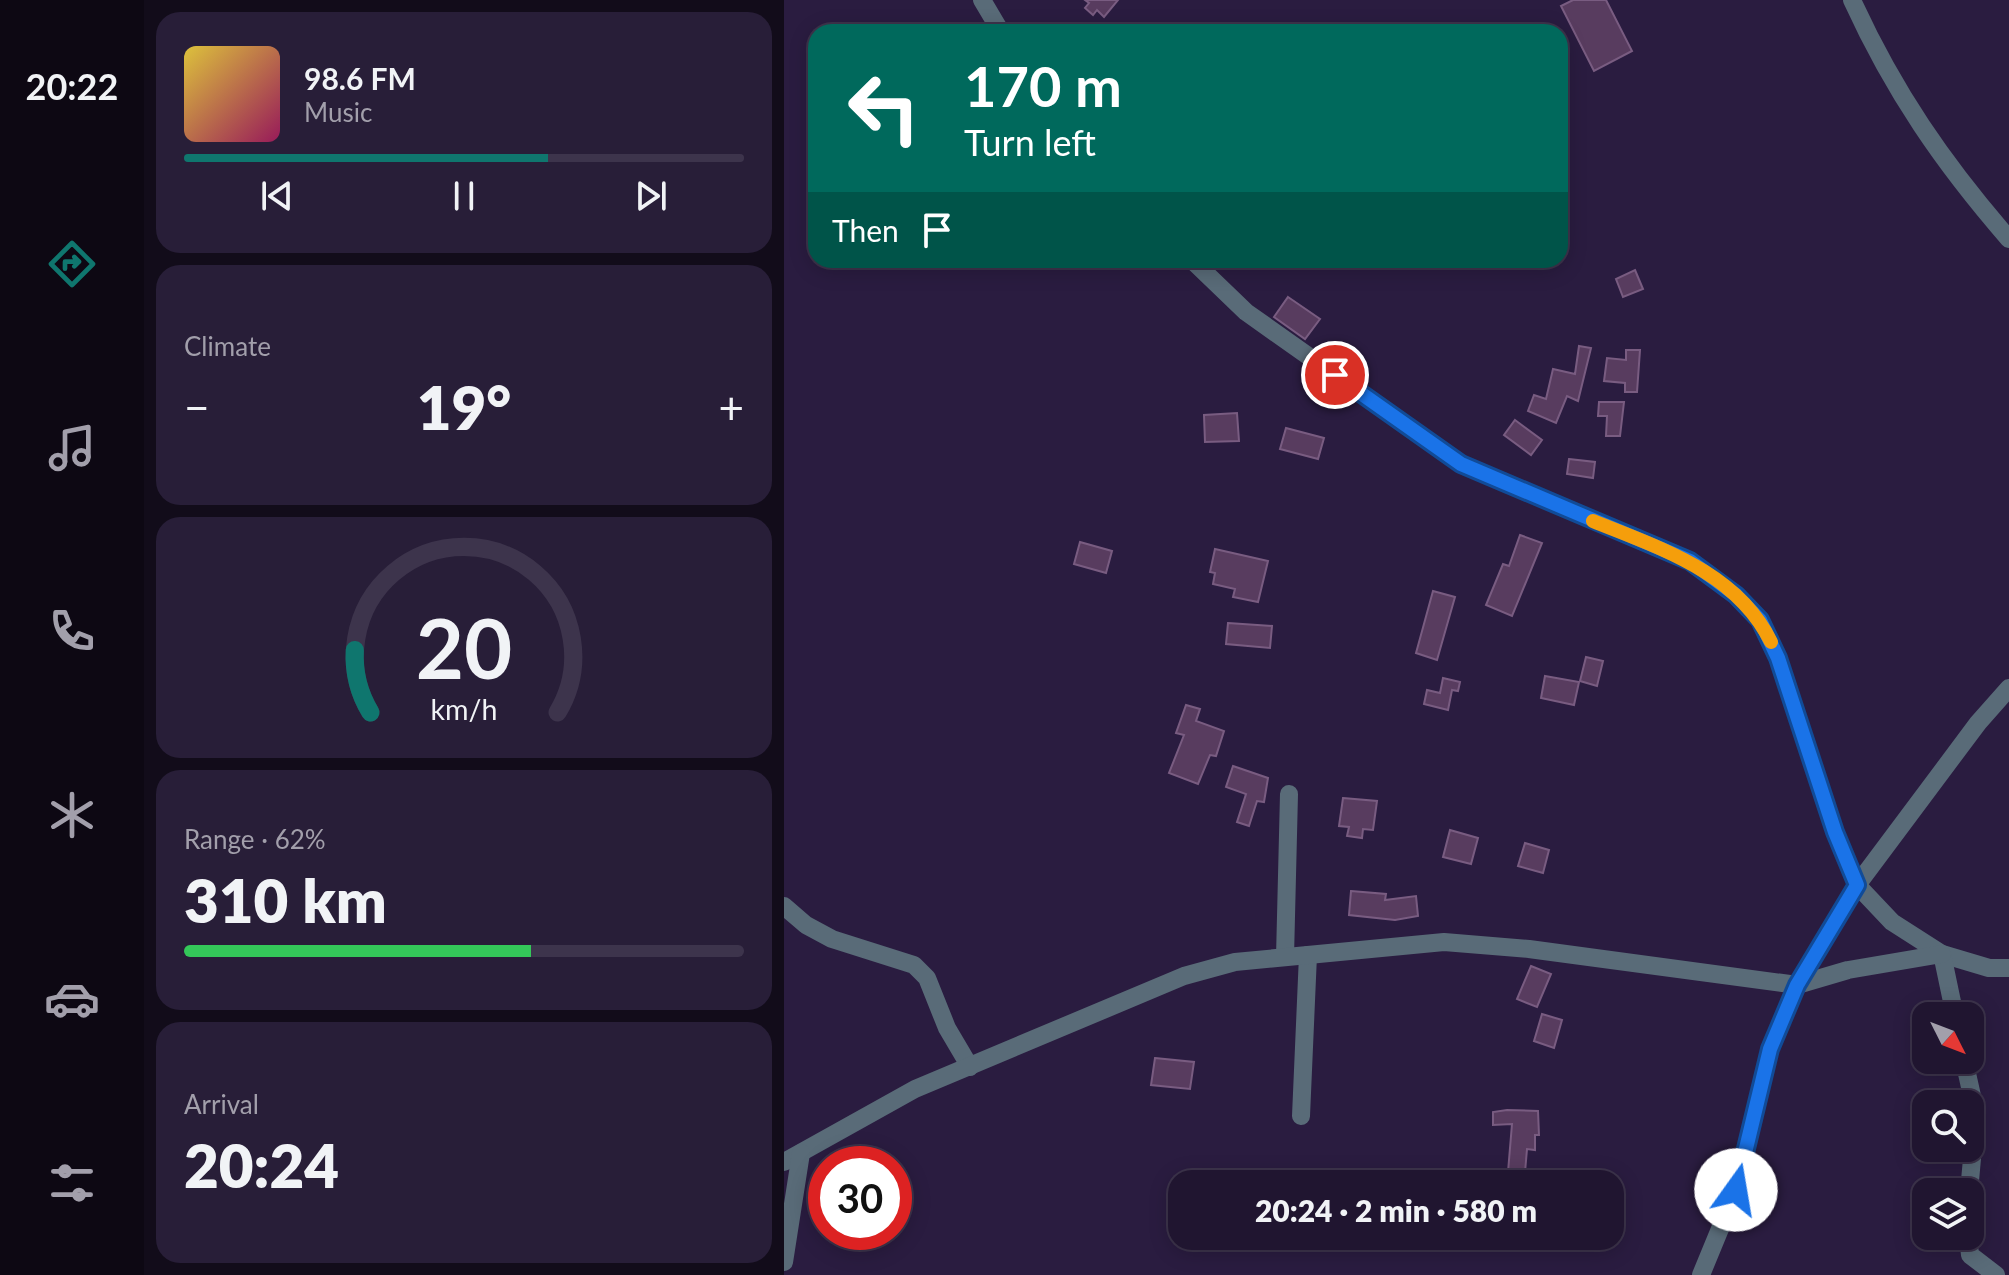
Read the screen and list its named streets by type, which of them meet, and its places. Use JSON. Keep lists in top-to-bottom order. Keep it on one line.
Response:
{"north":"bottom right","page":{"tabs":"20:22","turn":["170 m","Turn left"],"song":["98.6 FM","Music"],"then":"Then","tile":["Climate",["Range · 62%","310 km"],["Arrival","20:24"]],"heat":["−","19°","+"],"limit":"30","trip":"20:24 · 2 min · 580 m","gauge":["20","km/h"]}}
